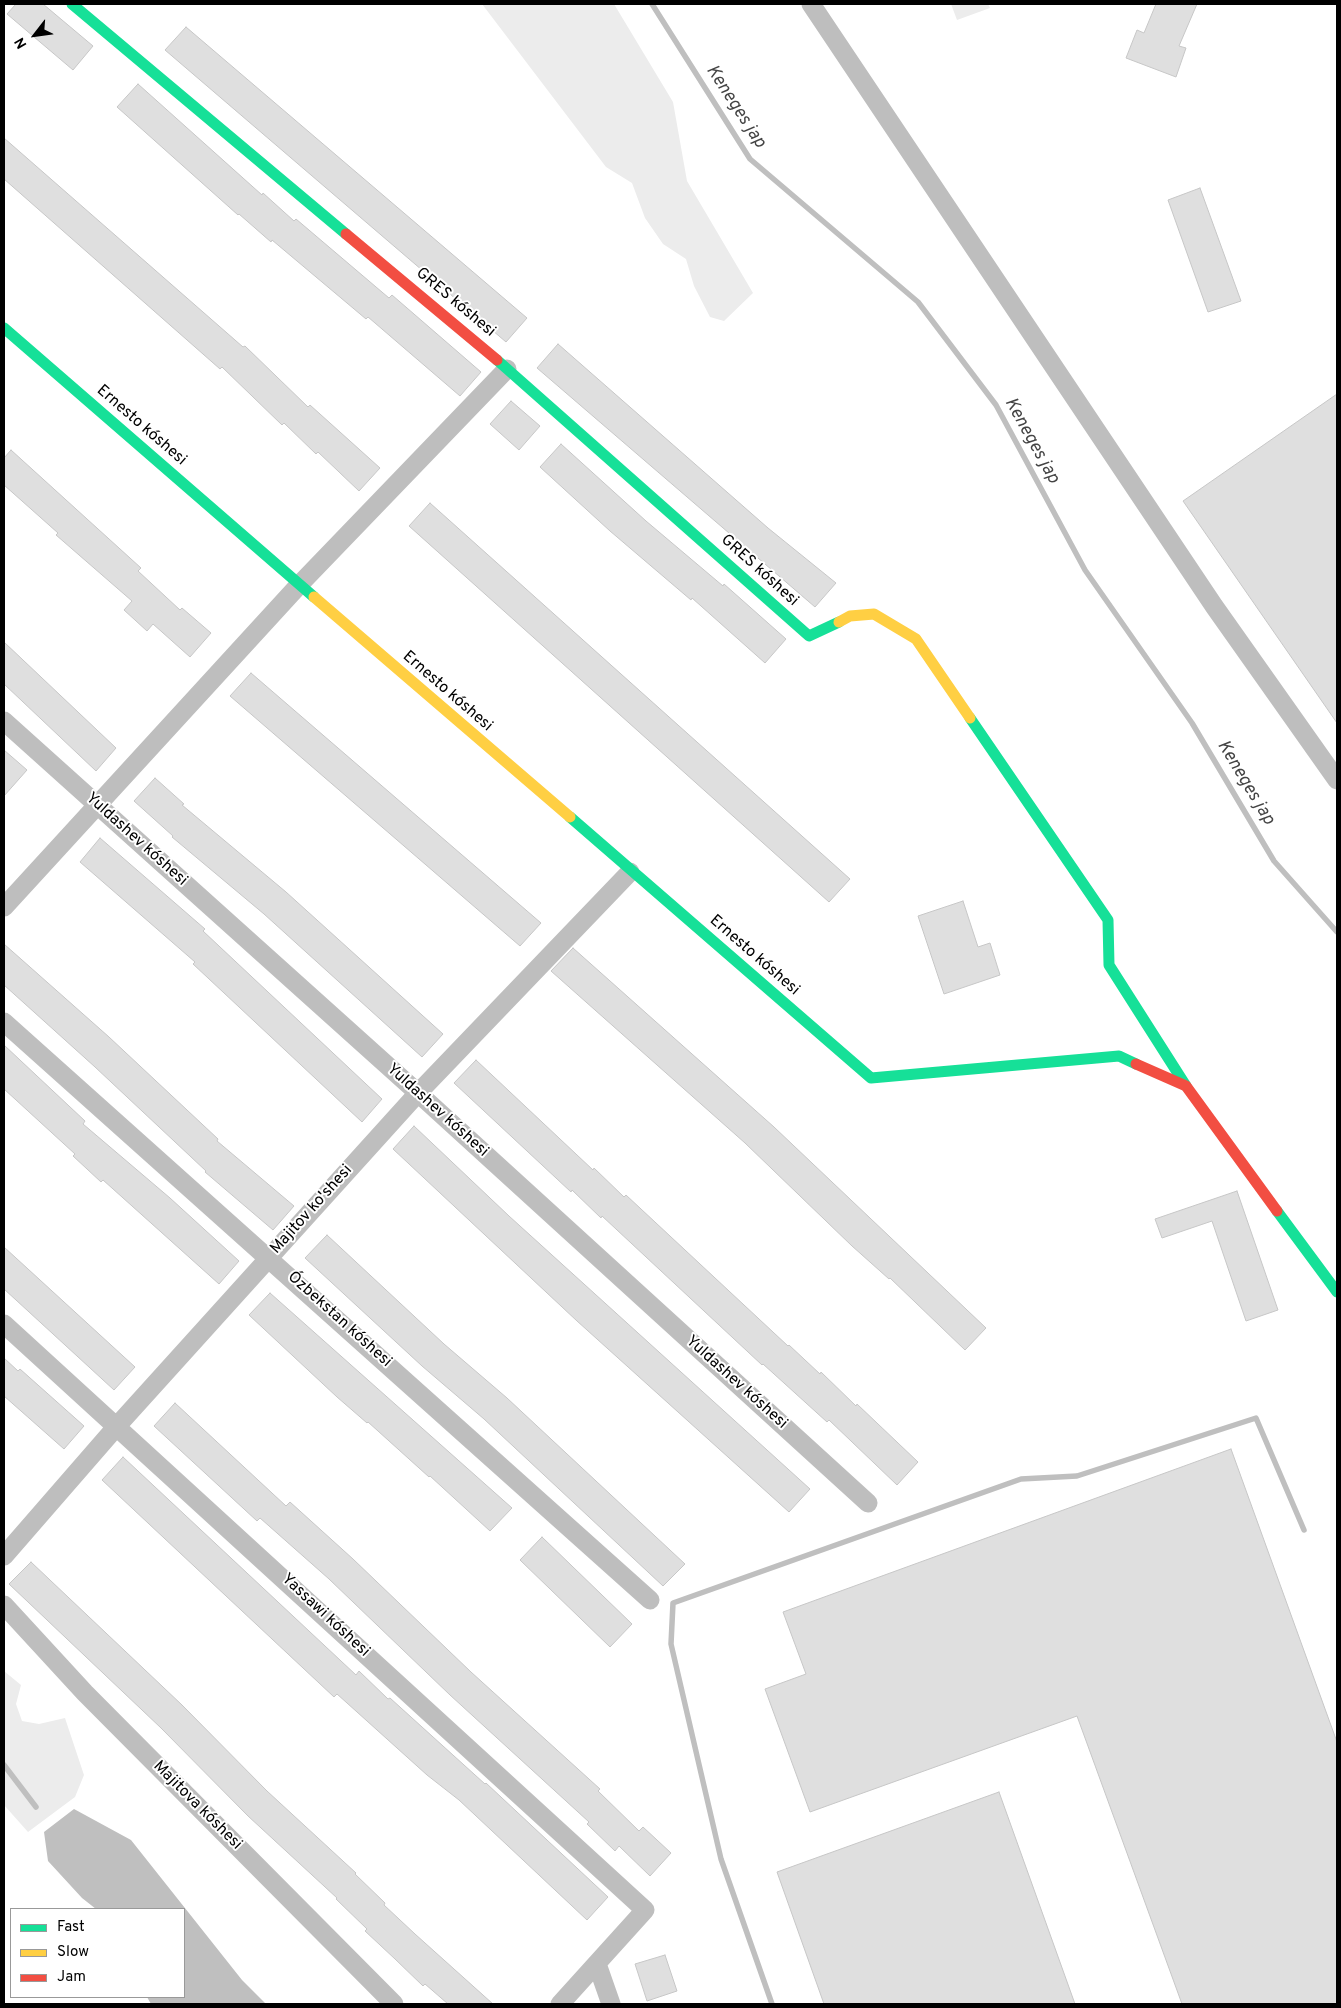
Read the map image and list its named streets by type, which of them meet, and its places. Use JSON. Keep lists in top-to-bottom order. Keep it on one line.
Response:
{"streets":{"street":["GRES kóshesi","Ernesto kóshesi","Yuldashev kóshesi","Majitov ko'shesi","Ózbekstan kóshesi","Yassawi kóshesi","Majitova kóshesi"]},"crossings":[["GRES kóshesi","Ernesto kóshesi"],["Ernesto kóshesi","Majitov ko'shesi"],["Yuldashev kóshesi","Majitov ko'shesi"],["Majitov ko'shesi","Ózbekstan kóshesi"],["Majitov ko'shesi","Yassawi kóshesi"]],"water":["Keneges jap"],"legend":["Fast","Slow","Jam"],"north":"bottom left"}
